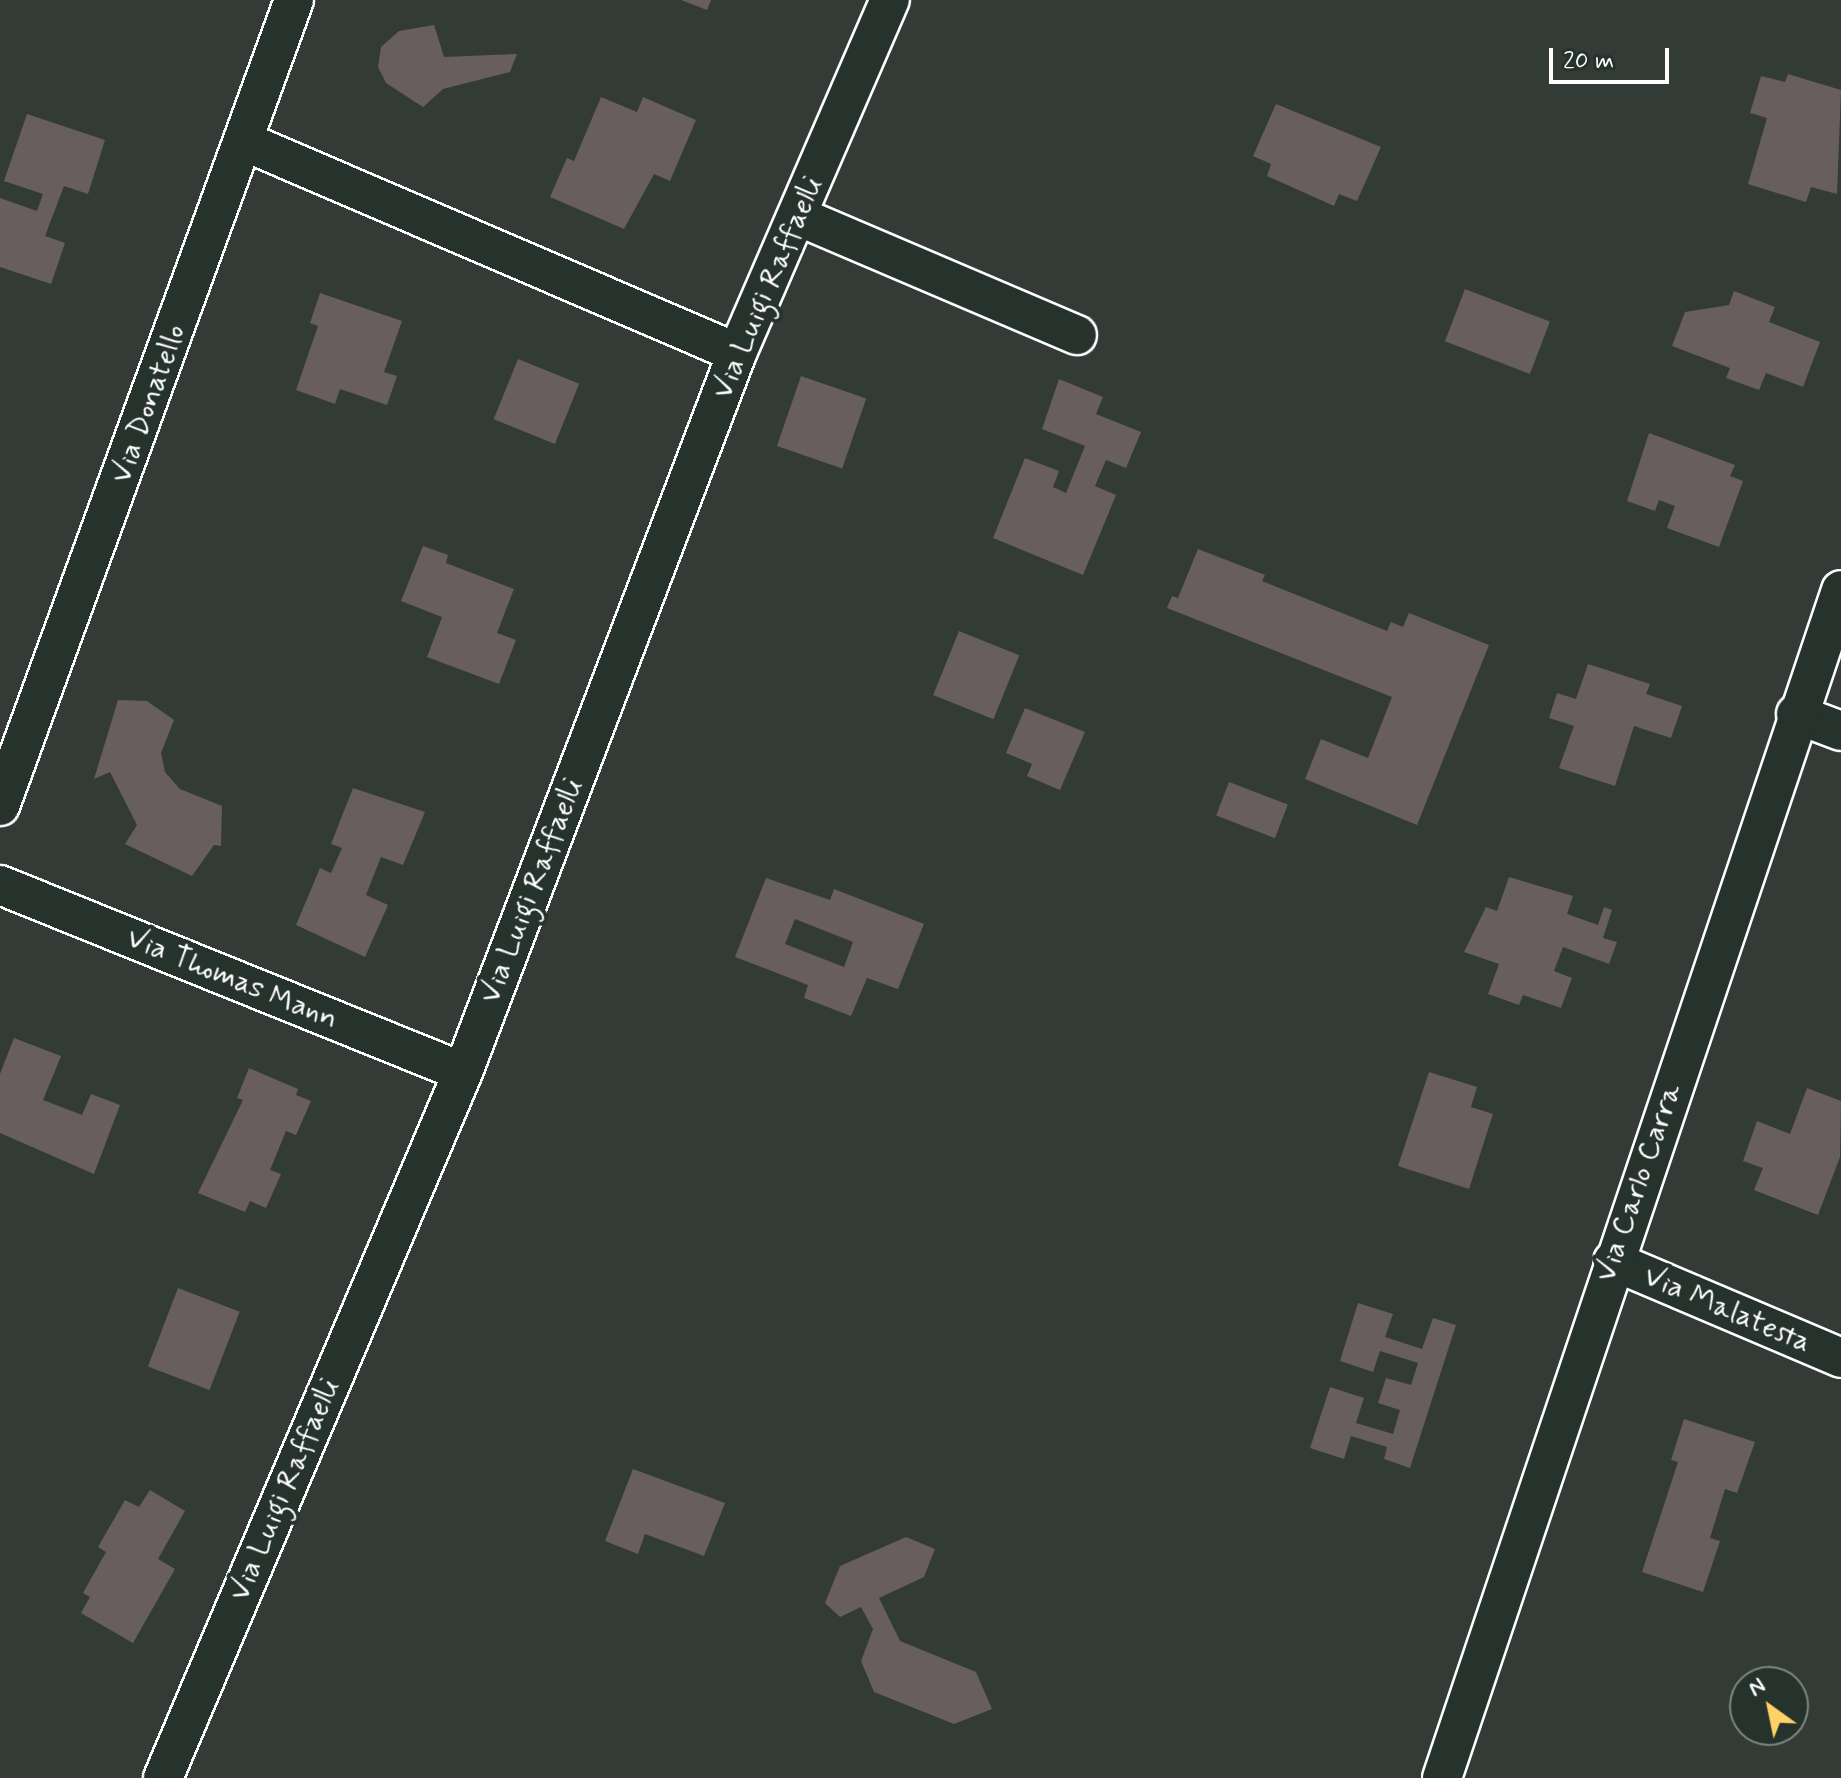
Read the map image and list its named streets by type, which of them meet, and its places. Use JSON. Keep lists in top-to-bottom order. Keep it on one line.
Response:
{"streets":{"street":["Via Luigi Raffaelli","Via Donatello","Via Thomas Mann","Via Carlo Carra","Via Malatesta"]},"crossings":[["Via Luigi Raffaelli","Via Thomas Mann"],["Via Carlo Carra","Via Malatesta"]],"scale_bar":"20 m","north":"top left"}
